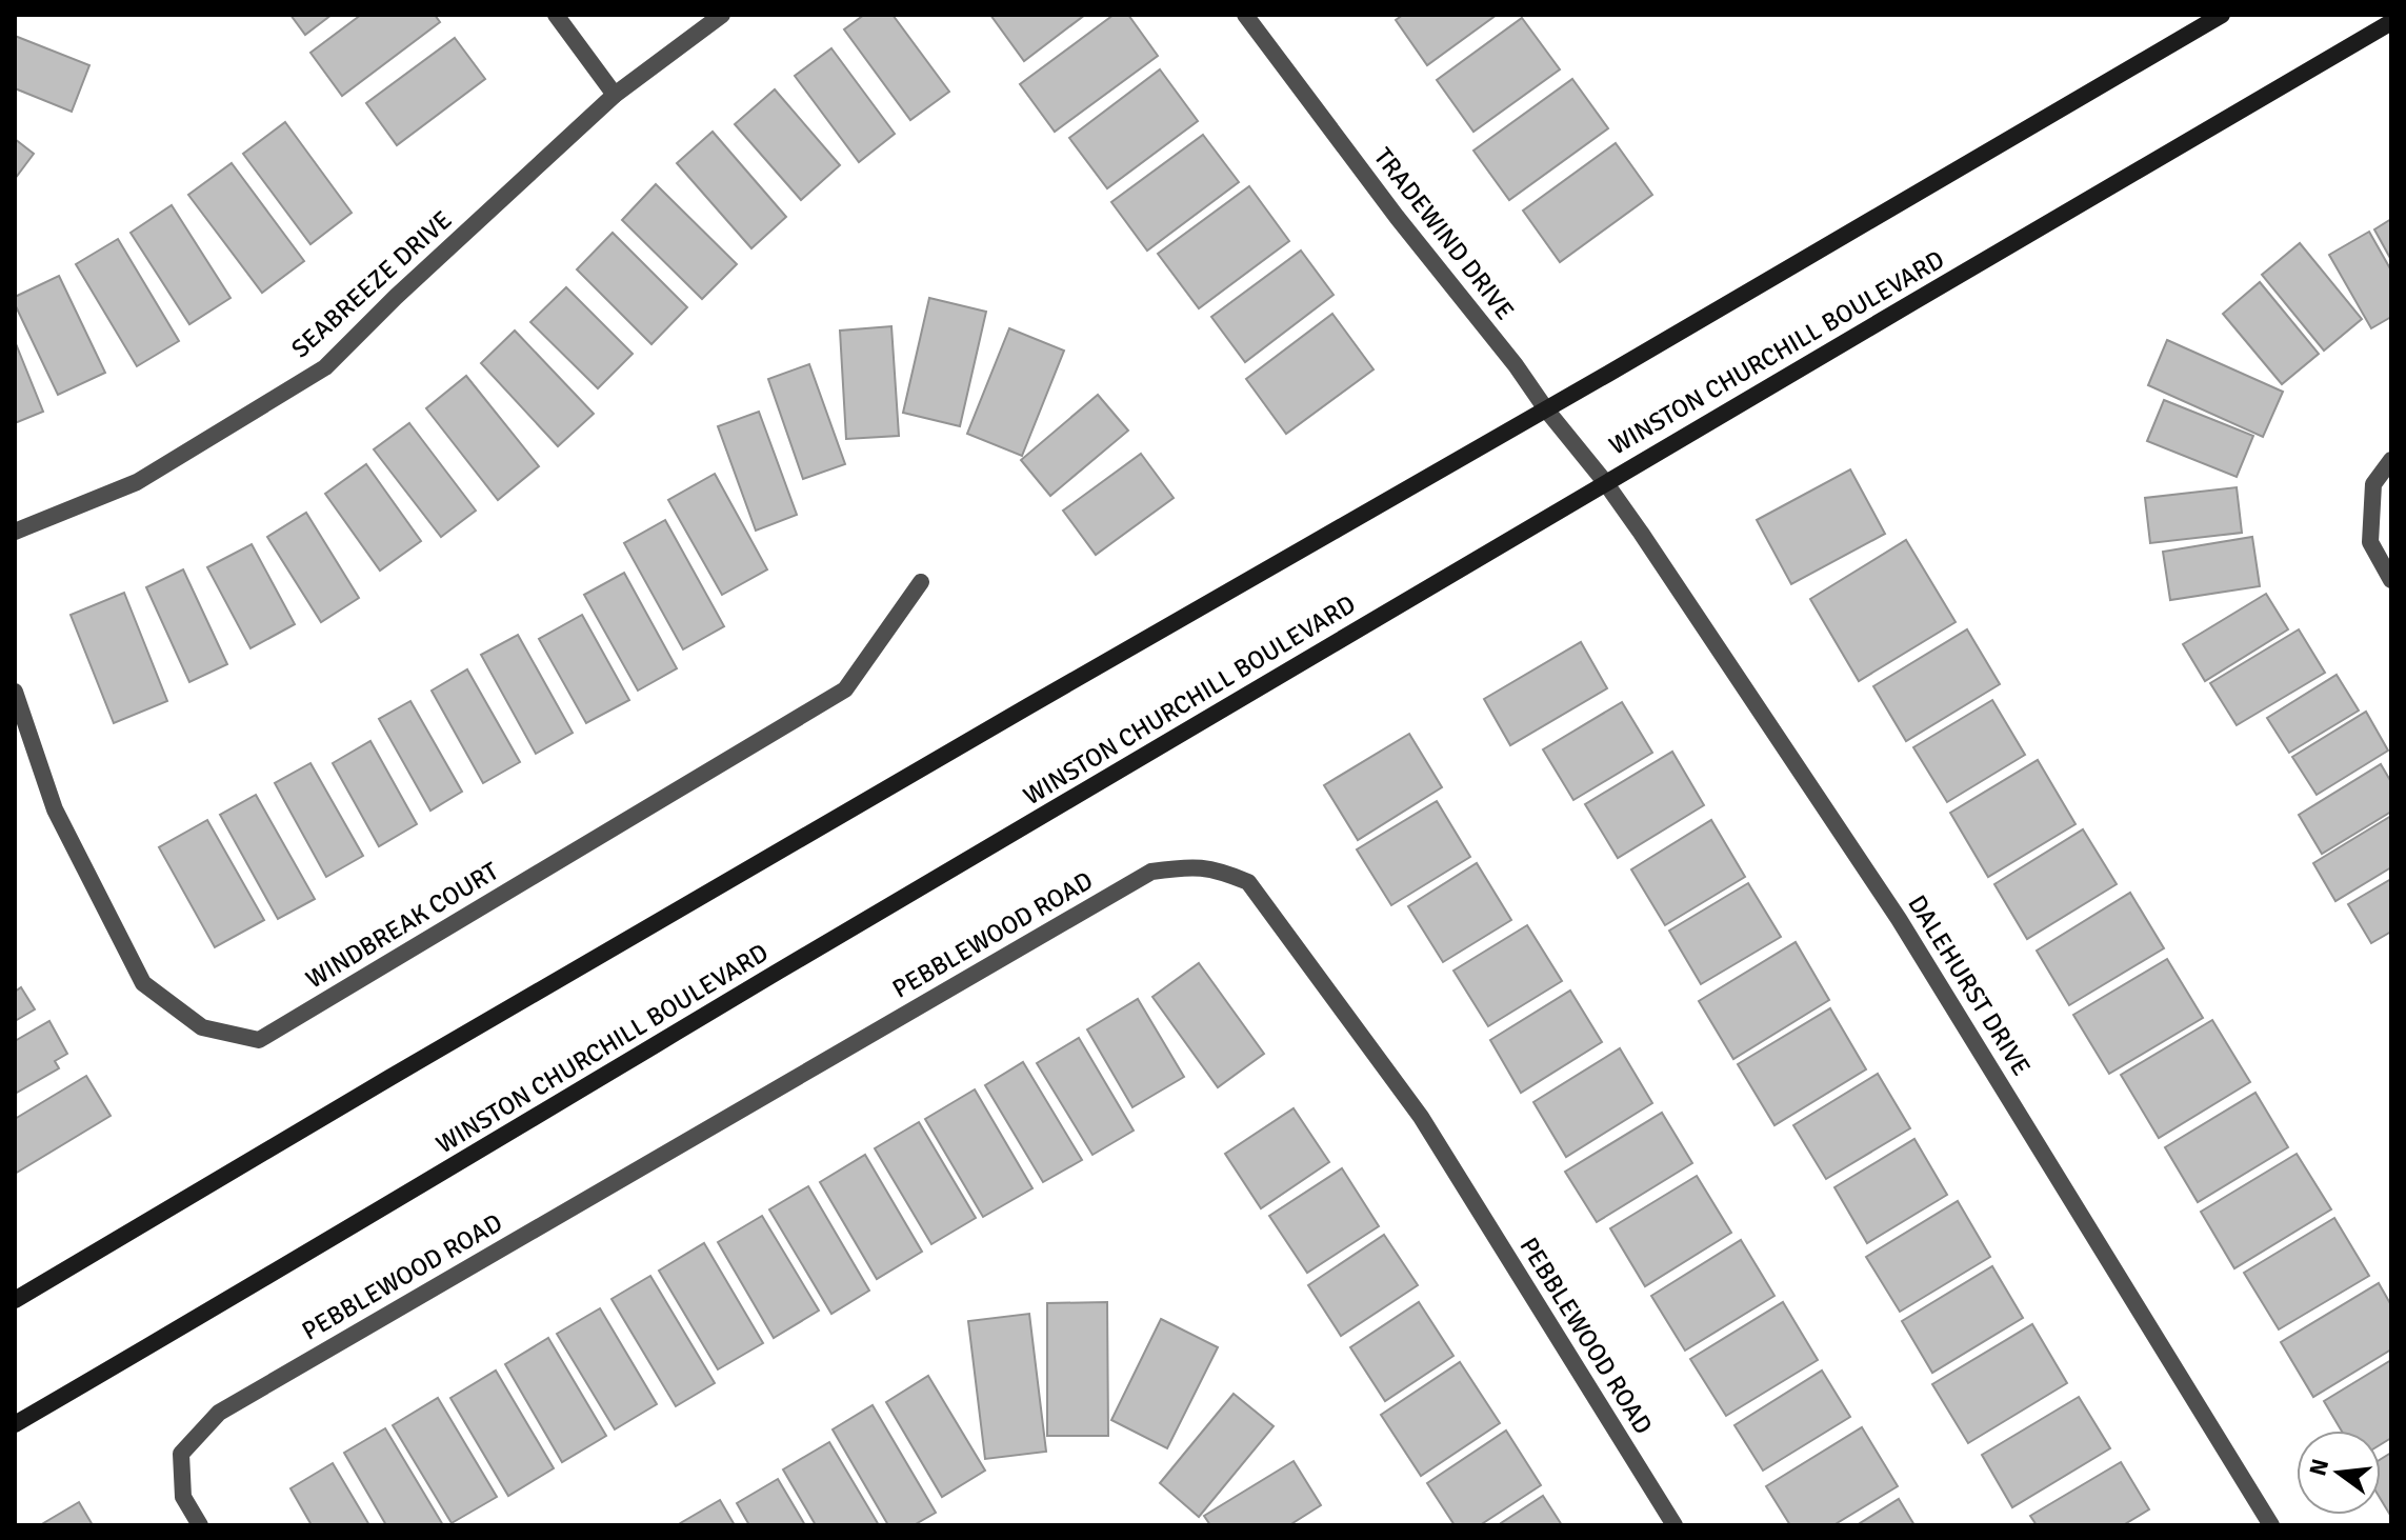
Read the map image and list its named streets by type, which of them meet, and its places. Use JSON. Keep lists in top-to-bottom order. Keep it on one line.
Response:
{"streets":{"main road":["WINSTON CHURCHILL BOULEVARD"],"street":["TRADEWIND DRIVE","SEABREEZE DRIVE","WINDBREAK COURT","PEBBLEWOOD ROAD","DALEHURST DRIVE"]},"crossings":[["TRADEWIND DRIVE","WINSTON CHURCHILL BOULEVARD"],["TRADEWIND DRIVE","DALEHURST DRIVE"],["WINSTON CHURCHILL BOULEVARD","DALEHURST DRIVE"]],"north":"left"}
